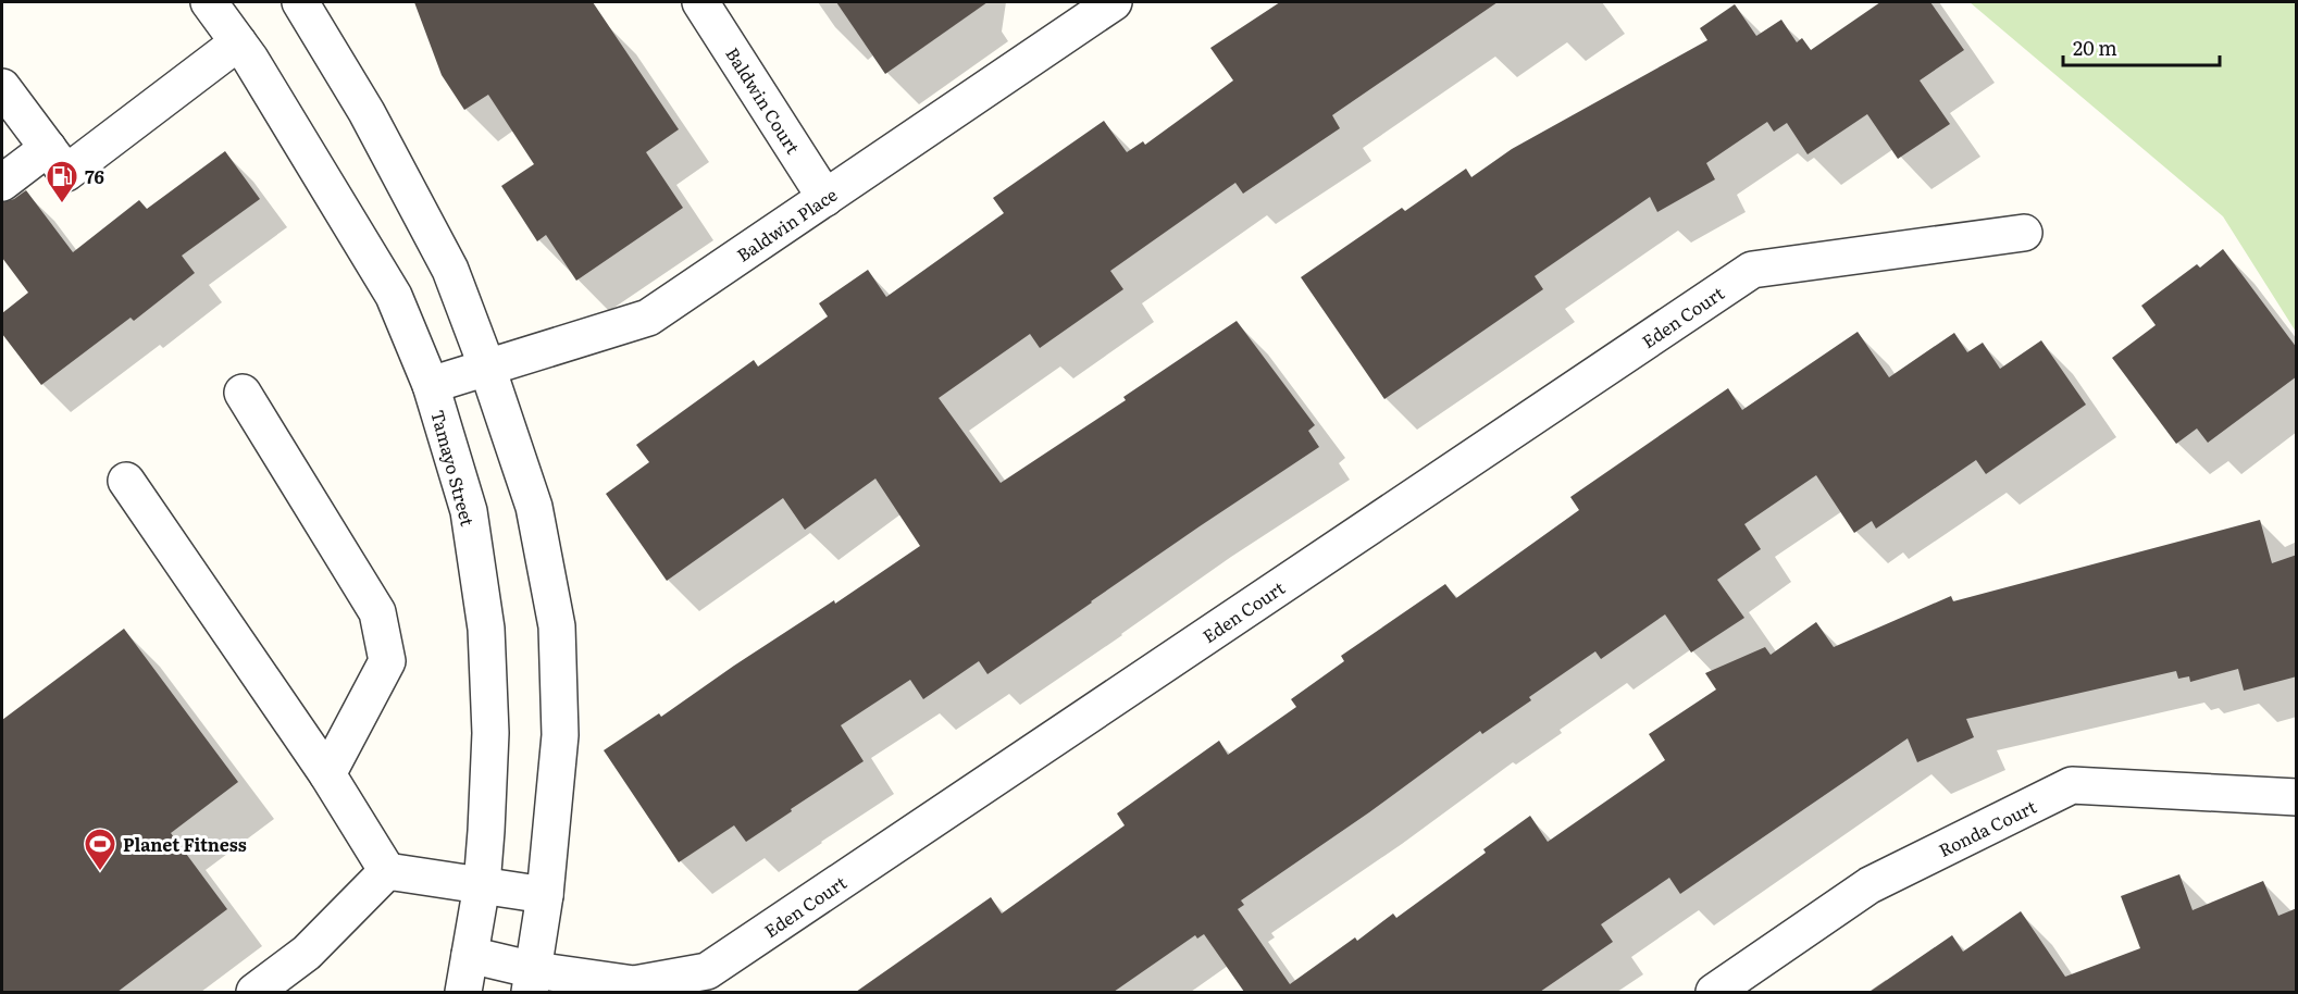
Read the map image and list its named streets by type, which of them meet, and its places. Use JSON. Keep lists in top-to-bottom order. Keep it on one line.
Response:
{"streets":{"street":["Baldwin Court","Baldwin Place","Eden Court","Tamayo Street","Ronda Court"]},"crossings":[["Baldwin Court","Baldwin Place"],["Baldwin Place","Tamayo Street"],["Eden Court","Tamayo Street"]],"places":{"fuel station":["76"],"sports":["Planet Fitness"]},"scale_bar":"20 m"}
